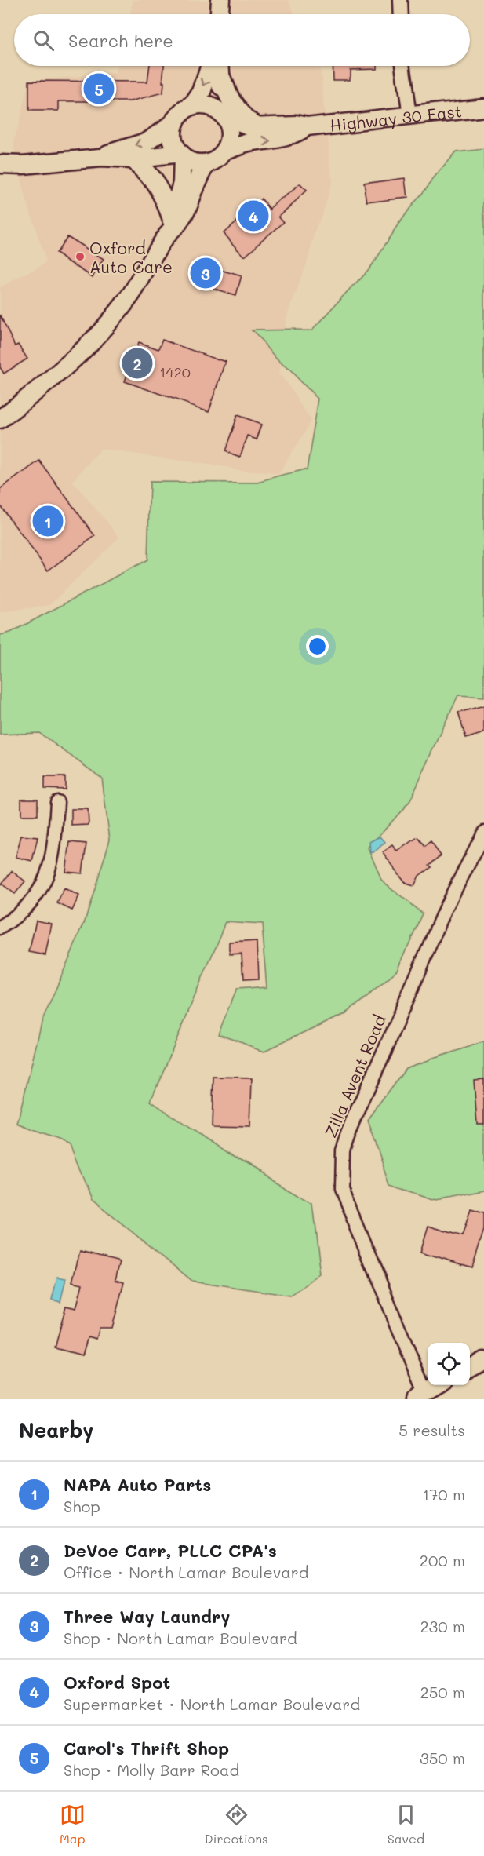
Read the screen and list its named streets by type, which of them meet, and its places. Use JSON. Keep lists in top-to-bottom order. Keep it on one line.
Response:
{"streets":{"main road":["Highway 30 East"],"street":["Zilla Avent Road"]},"places":["Oxford Auto Care"],"house_numbers":["1420"],"page":{"search":"Search here","pins":["5","4","3","2","1"],"heading":["Nearby","5 results"],"list":[{"mark":"1","name":"NAPA Auto Parts","note":"Shop","value":"170 m"},{"mark":"2","name":"DeVoe Carr, PLLC CPA's","note":"Office · North Lamar Boulevard","value":"200 m"},{"mark":"3","name":"Three Way Laundry","note":"Shop · North Lamar Boulevard","value":"230 m"},{"mark":"4","name":"Oxford Spot","note":"Supermarket · North Lamar Boulevard","value":"250 m"},{"mark":"5","name":"Carol's Thrift Shop","note":"Shop · Molly Barr Road","value":"350 m"}],"nav":["Map","Directions","Saved"]}}
